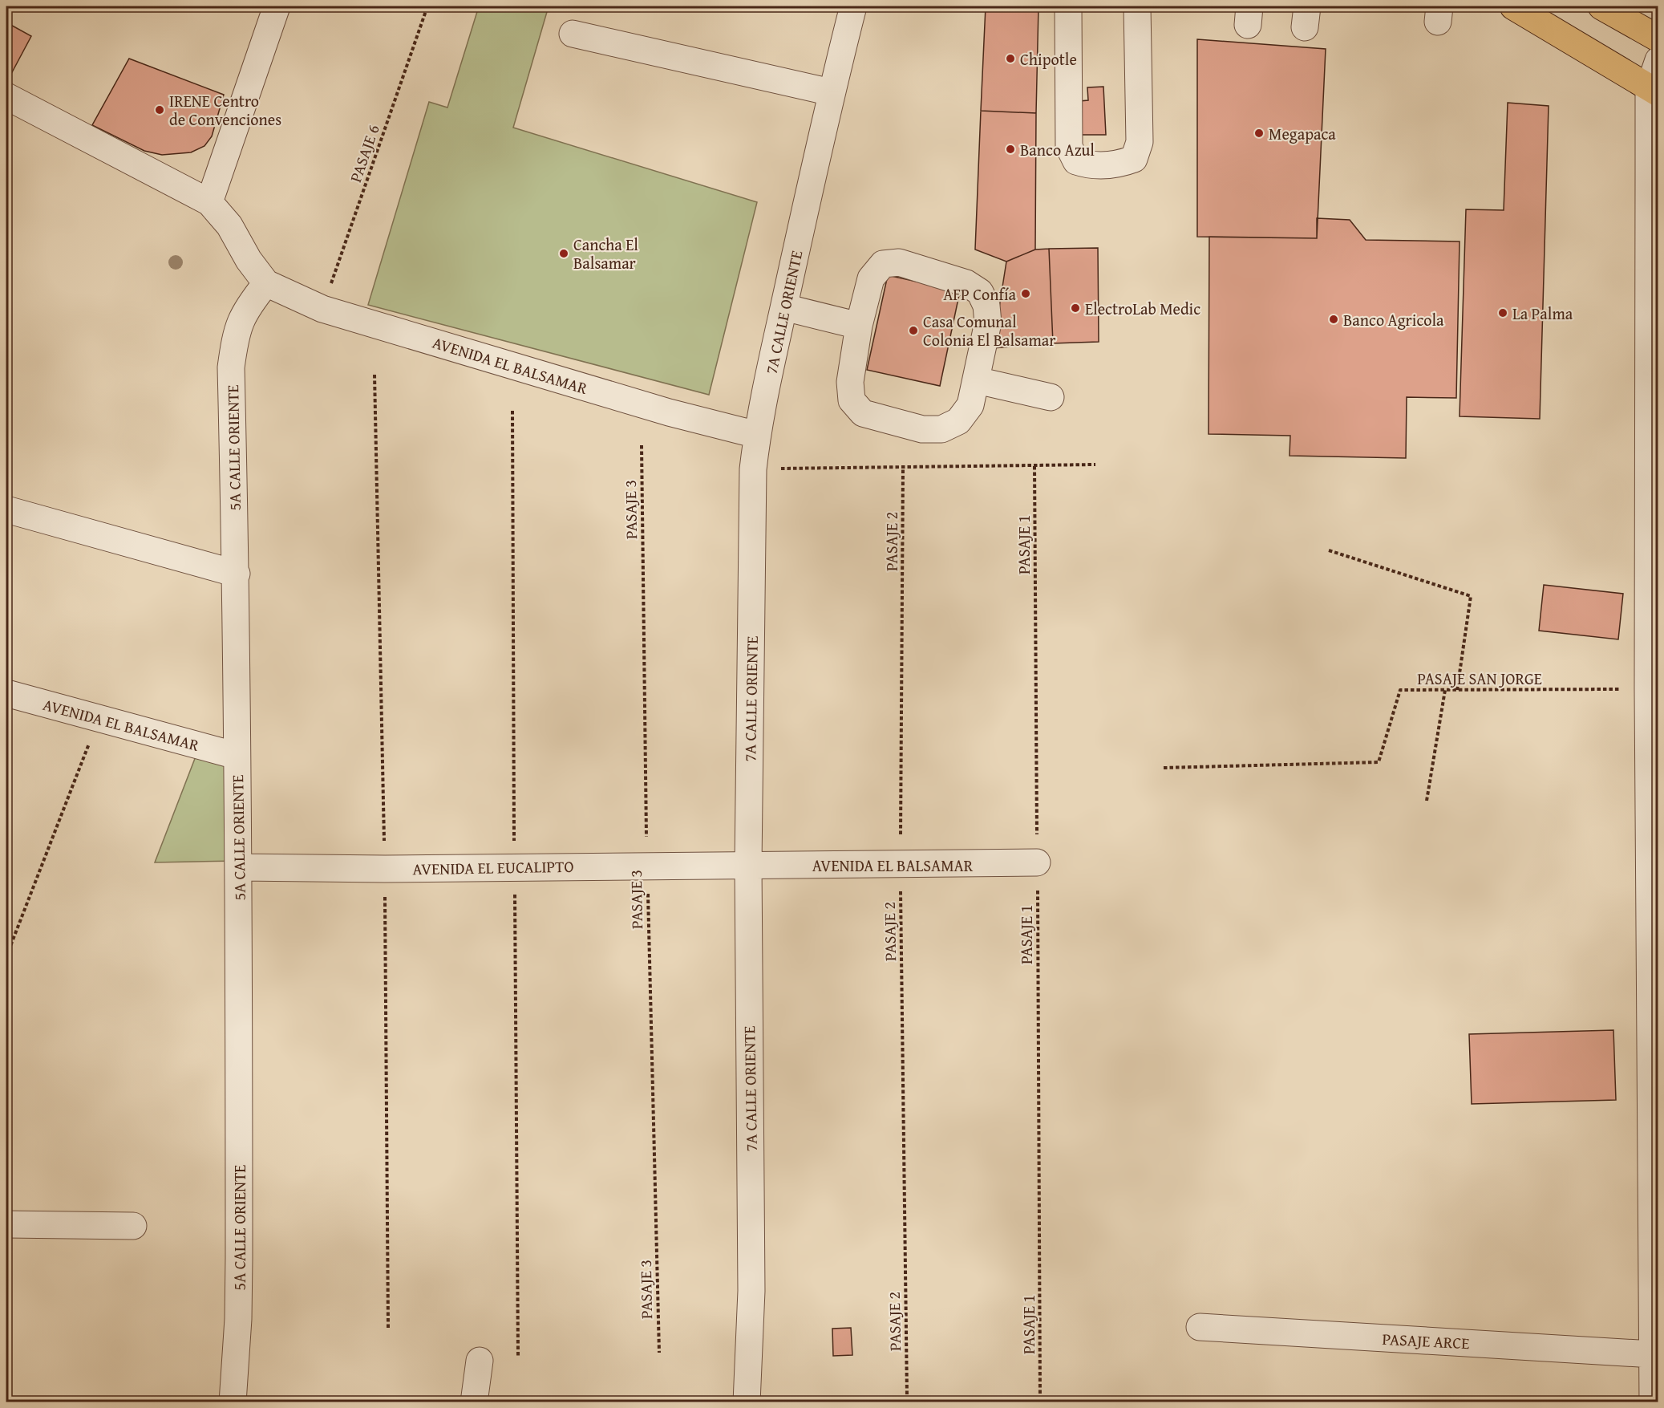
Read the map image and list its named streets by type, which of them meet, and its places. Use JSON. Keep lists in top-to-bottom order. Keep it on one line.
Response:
{"streets":{"street":["7A CALLE ORIENTE","AVENIDA EL BALSAMAR","5A CALLE ORIENTE","AVENIDA EL EUCALIPTO","PASAJE ARCE"],"path":["PASAJE 6","PASAJE 3","PASAJE 2","PASAJE 1","PASAJE SAN JORGE"]},"crossings":[["PASAJE 6","AVENIDA EL BALSAMAR"],["7A CALLE ORIENTE","AVENIDA EL BALSAMAR"],["7A CALLE ORIENTE","AVENIDA EL EUCALIPTO"],["AVENIDA EL BALSAMAR","5A CALLE ORIENTE"],["AVENIDA EL BALSAMAR","PASAJE 2"],["AVENIDA EL BALSAMAR","PASAJE 1"],["AVENIDA EL BALSAMAR","AVENIDA EL EUCALIPTO"],["5A CALLE ORIENTE","AVENIDA EL EUCALIPTO"],["PASAJE 3","AVENIDA EL EUCALIPTO"]],"places":["Chipotle","IRENE Centro de Convenciones","Megapaca","Banco Azul","Cancha El Balsamar","AFP Confía","ElectroLab Medic","La Palma","Banco Agricola","Casa Comunal Colonia El Balsamar"]}
